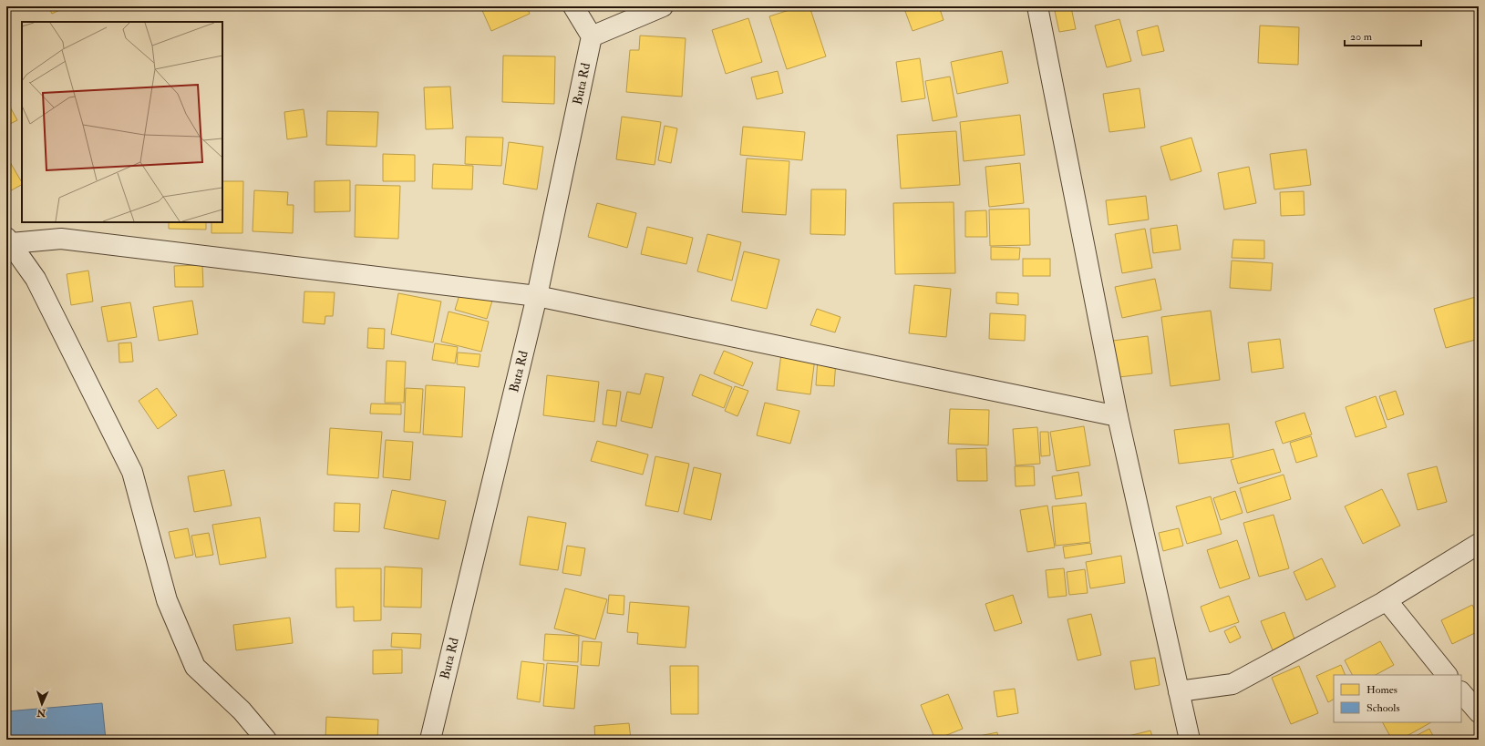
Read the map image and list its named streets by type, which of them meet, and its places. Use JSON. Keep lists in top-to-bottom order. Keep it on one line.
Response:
{"streets":{"street":["Buta Rd"]},"legend":["Homes","Schools"],"scale_bar":"20 m","north":"bottom"}
